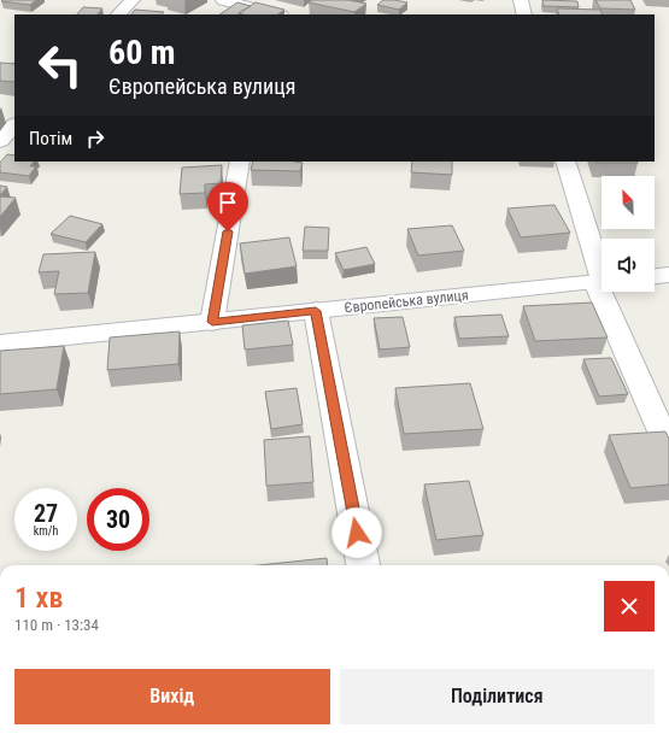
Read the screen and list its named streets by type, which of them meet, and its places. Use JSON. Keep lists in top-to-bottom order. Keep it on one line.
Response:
{"streets":{"street":["Європейська вулиця"]},"north":"top left","page":{"turn":["60 m","Європейська вулиця"],"then":"Потім","speed":"27 km/h","limit":"30","heading":["1 хв","110 m · 13:34"],"buttons":["Вихід","Поділитися"]}}
